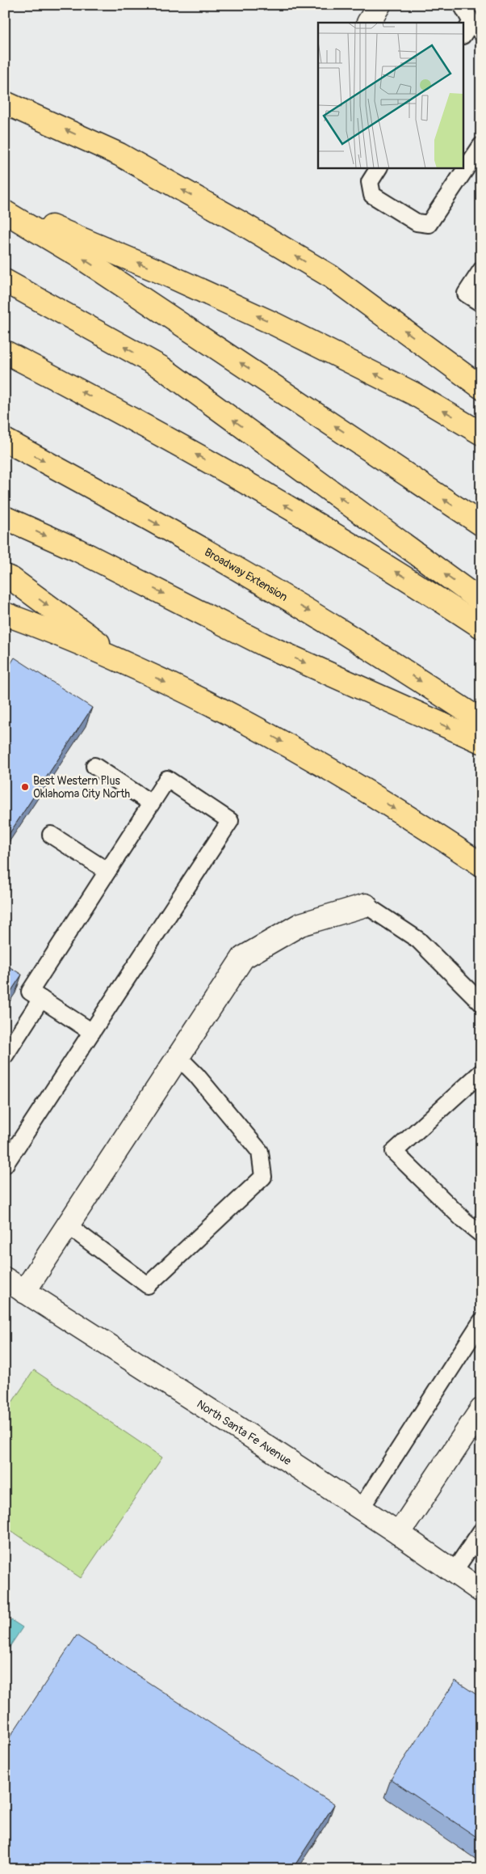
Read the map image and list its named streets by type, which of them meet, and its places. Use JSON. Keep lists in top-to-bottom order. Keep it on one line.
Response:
{"streets":{"highway":["Broadway Extension"],"street":["North Santa Fe Avenue"]},"places":["Best Western Plus Oklahoma City North"]}
